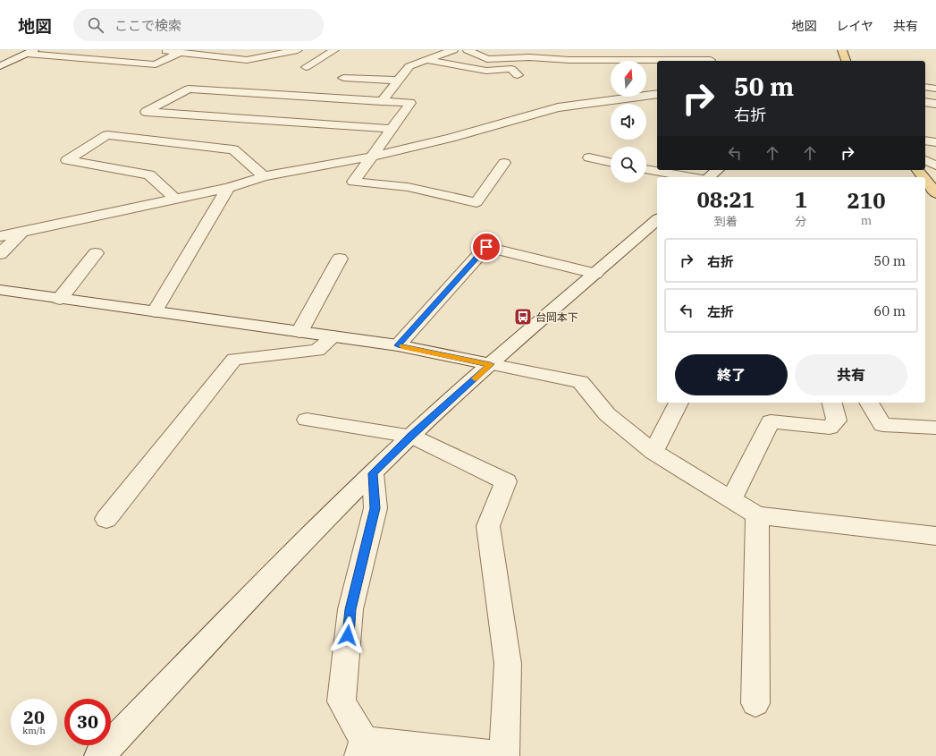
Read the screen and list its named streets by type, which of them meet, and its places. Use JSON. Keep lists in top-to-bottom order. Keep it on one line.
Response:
{"places":{"bus stop":["台岡本下"]},"north":"top","page":{"header":"地図","search":"ここで検索","nav":["地図","レイヤ","共有"],"turn":["50 m","右折"],"eta":["08:21","到着","1","分","210","m"],"list":[{"name":"右折","value":"50 m"},{"name":"左折","value":"60 m"}],"buttons":["終了","共有"],"speed":"20 km/h","limit":"30"}}
